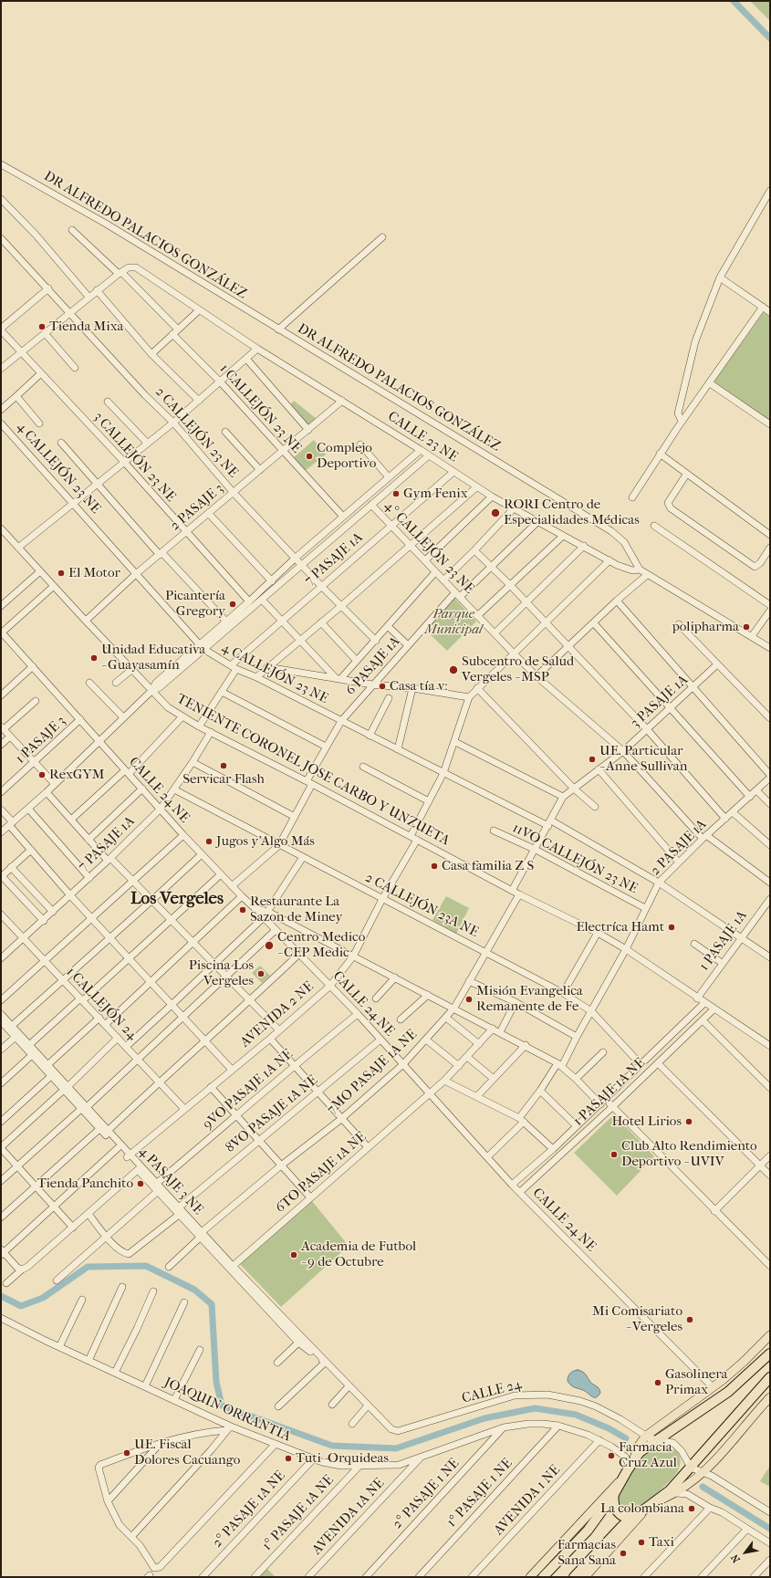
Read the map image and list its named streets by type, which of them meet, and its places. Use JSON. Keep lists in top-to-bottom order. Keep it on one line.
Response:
{"streets":{"street":["DR ALFREDO PALACIOS GONZÁLEZ","1 CALLEJÓN 23 NE","2 CALLEJÓN 23 NE","CALLE 23 NE","3 CALLEJÓN 23 NE","4 CALLEJÓN 23 NE","2 PASAJE 3","4° CALLEJÓN 23 NE","7 PASAJE 1A","6 PASAJE 1A","3 PASAJE 1A","1 PASAJE 3","TENIENTE CORONEL JOSE CARBO Y UNZUETA","CALLE 24 NE","2 PASAJE 1A","11VO CALLEJÓN 23 NE","2 CALLEJÓN 23A NE","1 PASAJE 1A","1 CALLEJÓN 24","AVENIDA 2 NE","7MO PASAJE 1A NE","9VO PASAJE 1A NE","1 PASAJE 1A NE","8VO PASAJE 1A NE","6TO PASAJE 1A NE","4 PASAJE 3 NE","CALLE 24","JOAQUIN ORRANTIA","1° PASAJE 1 NE","2° PASAJE 1 NE","AVENIDA 1 NE","2° PASAJE 1A NE","1° PASAJE 1A NE","AVENIDA 1A NE"]},"crossings":[["DR ALFREDO PALACIOS GONZÁLEZ","CALLE 23 NE"],["1 CALLEJÓN 23 NE","CALLE 23 NE"],["1 CALLEJÓN 23 NE","2 PASAJE 3"],["2 CALLEJÓN 23 NE","2 PASAJE 3"],["2 CALLEJÓN 23 NE","7 PASAJE 1A"],["CALLE 23 NE","2 PASAJE 3"],["CALLE 23 NE","7 PASAJE 1A"],["CALLE 23 NE","6 PASAJE 1A"],["3 CALLEJÓN 23 NE","2 PASAJE 3"],["4 CALLEJÓN 23 NE","2 PASAJE 3"],["4 CALLEJÓN 23 NE","7 PASAJE 1A"],["4 CALLEJÓN 23 NE","6 PASAJE 1A"],["4 CALLEJÓN 23 NE","3 PASAJE 1A"],["4 CALLEJÓN 23 NE","2 PASAJE 1A"],["4 CALLEJÓN 23 NE","1 PASAJE 1A"],["2 PASAJE 3","TENIENTE CORONEL JOSE CARBO Y UNZUETA"],["4° CALLEJÓN 23 NE","7 PASAJE 1A"],["4° CALLEJÓN 23 NE","6 PASAJE 1A"],["4° CALLEJÓN 23 NE","3 PASAJE 1A"],["4° CALLEJÓN 23 NE","2 PASAJE 1A"],["7 PASAJE 1A","TENIENTE CORONEL JOSE CARBO Y UNZUETA"],["7 PASAJE 1A","CALLE 24 NE"],["7 PASAJE 1A","2 CALLEJÓN 23A NE"],["7 PASAJE 1A","1 CALLEJÓN 24"],["6 PASAJE 1A","TENIENTE CORONEL JOSE CARBO Y UNZUETA"],["6 PASAJE 1A","2 CALLEJÓN 23A NE"],["3 PASAJE 1A","TENIENTE CORONEL JOSE CARBO Y UNZUETA"],["3 PASAJE 1A","11VO CALLEJÓN 23 NE"],["1 PASAJE 3","CALLE 24 NE"],["TENIENTE CORONEL JOSE CARBO Y UNZUETA","2 PASAJE 1A"],["TENIENTE CORONEL JOSE CARBO Y UNZUETA","1 PASAJE 1A"],["TENIENTE CORONEL JOSE CARBO Y UNZUETA","AVENIDA 2 NE"],["TENIENTE CORONEL JOSE CARBO Y UNZUETA","7MO PASAJE 1A NE"],["TENIENTE CORONEL JOSE CARBO Y UNZUETA","1 PASAJE 1A NE"],["CALLE 24 NE","2 PASAJE 1A"],["CALLE 24 NE","AVENIDA 2 NE"],["CALLE 24 NE","7MO PASAJE 1A NE"],["CALLE 24 NE","9VO PASAJE 1A NE"],["CALLE 24 NE","1 PASAJE 1A NE"],["CALLE 24 NE","8VO PASAJE 1A NE"],["CALLE 24 NE","6TO PASAJE 1A NE"],["2 PASAJE 1A","11VO CALLEJÓN 23 NE"],["2 PASAJE 1A","2 CALLEJÓN 23A NE"],["2 CALLEJÓN 23A NE","AVENIDA 2 NE"],["2 CALLEJÓN 23A NE","7MO PASAJE 1A NE"],["2 CALLEJÓN 23A NE","1 PASAJE 1A NE"],["1 CALLEJÓN 24","AVENIDA 2 NE"],["AVENIDA 2 NE","4 PASAJE 3 NE"],["7MO PASAJE 1A NE","4 PASAJE 3 NE"],["9VO PASAJE 1A NE","4 PASAJE 3 NE"],["8VO PASAJE 1A NE","4 PASAJE 3 NE"],["6TO PASAJE 1A NE","4 PASAJE 3 NE"],["4 PASAJE 3 NE","CALLE 24"],["JOAQUIN ORRANTIA","1° PASAJE 1 NE"],["JOAQUIN ORRANTIA","2° PASAJE 1 NE"],["JOAQUIN ORRANTIA","AVENIDA 1 NE"],["JOAQUIN ORRANTIA","2° PASAJE 1A NE"],["JOAQUIN ORRANTIA","1° PASAJE 1A NE"],["JOAQUIN ORRANTIA","AVENIDA 1A NE"]],"districts":["Los Vergeles"],"parks":["Parque Municipal"],"places":["Tienda Mixa","Complejo Deportivo","Gym Fenix","RORI Centro de Especialidades Médicas","El Motor","Picantería Gregory","polipharma","Unidad Educativa - Guayasamín","Subcentro de Salud Vergeles - MSP","Casa tía v:","UE. Particular - Anne Sullivan","Servicar Flash","RexGYM","Jugos y'Algo Más","Casa familia Z S","Restaurante La Sazon de Miney","Electríca Hamt","Centro Medico - CEP Medic","Piscina Los Vergeles","Misión Evangelica Remanente de Fe","Hotel Lirios","Club Alto Rendimiento Deportivo - UVIV","Tienda Panchito","Academia de Futbol - 9 de Octubre","Mi Comisariato - Vergeles","Gasolinera Primax","UE. Fiscal Dolores Cacuango","Farmacia Cruz Azul","Tuti -Orquideas","La colombiana","Taxi","Farmacias Sana Sana"],"north":"bottom left"}
